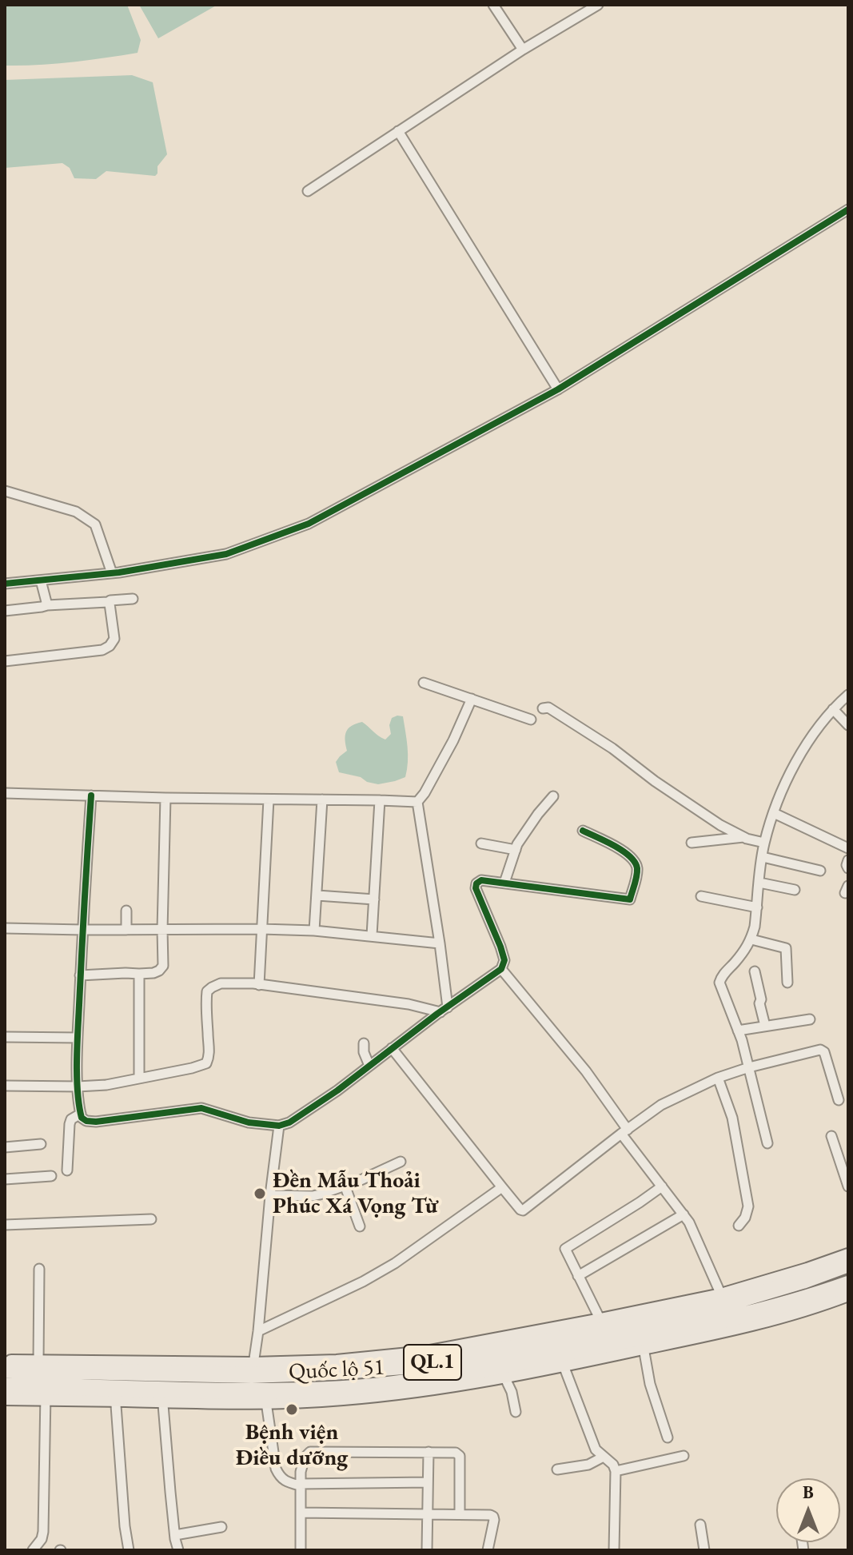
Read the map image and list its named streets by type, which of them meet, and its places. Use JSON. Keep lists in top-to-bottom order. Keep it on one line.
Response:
{"streets":{"highway":["QL.1","Quốc lộ 51"]},"places":["Đền Mẫu Thoải Phúc Xá Vọng Từ","Bệnh viện Điều dưỡng"],"north":"top"}
